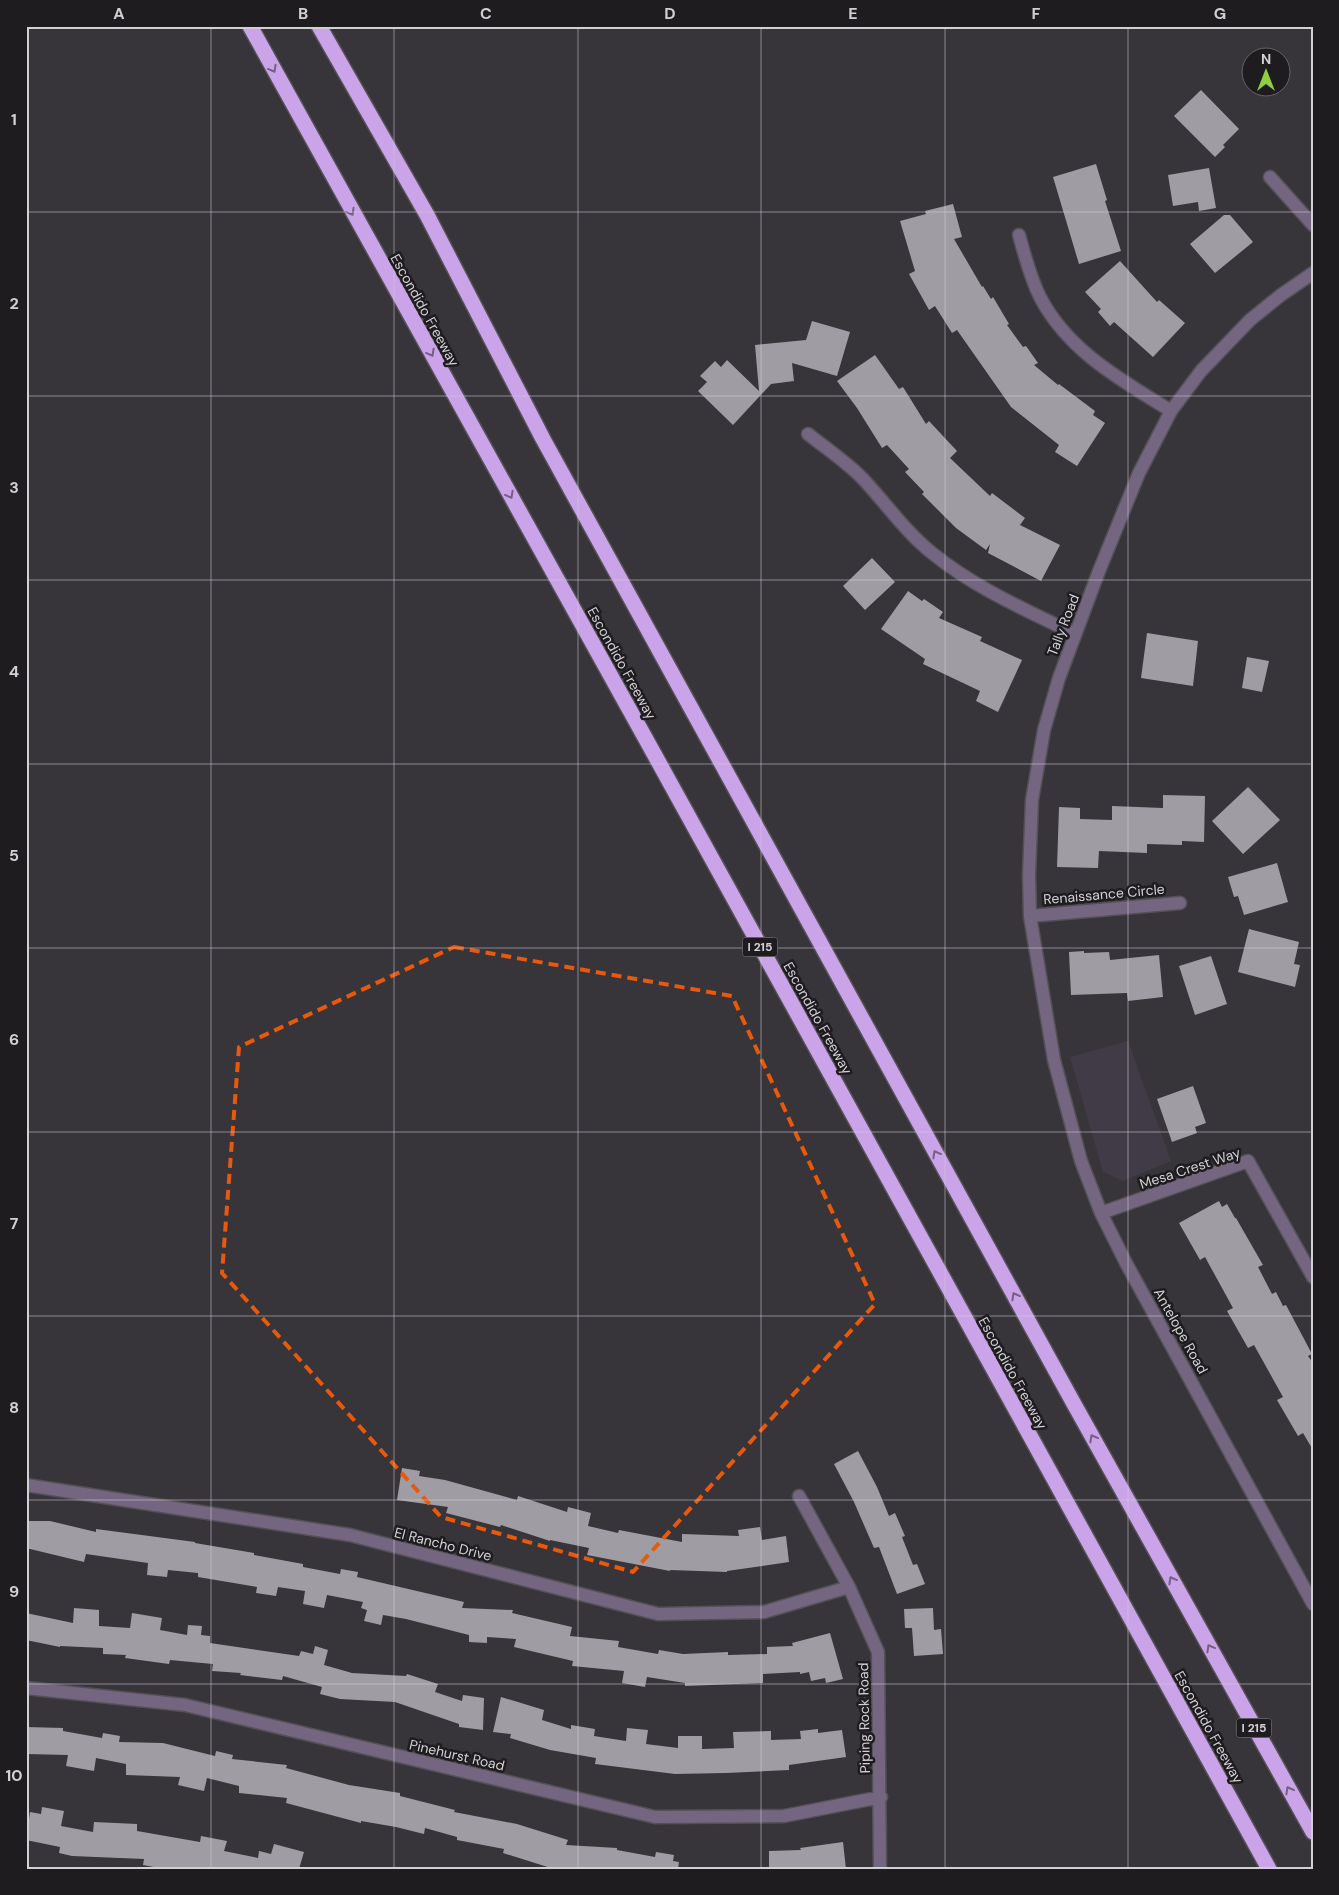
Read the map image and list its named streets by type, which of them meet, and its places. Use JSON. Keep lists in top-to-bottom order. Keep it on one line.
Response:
{"streets":{"highway":["Escondido Freeway","I 215"],"street":["Tally Road","Renaissance Circle","Mesa Crest Way","Antelope Road","El Rancho Drive","Piping Rock Road","Pinehurst Road"]},"crossings":[["Tally Road","Renaissance Circle"],["Tally Road","Antelope Road"],["Mesa Crest Way","Antelope Road"],["El Rancho Drive","Piping Rock Road"],["Piping Rock Road","Pinehurst Road"]],"north":"top","grid":{"columns":["A","B","C","D","E","F","G"],"rows":["1","2","3","4","5","6","7","8","9","10"]}}
